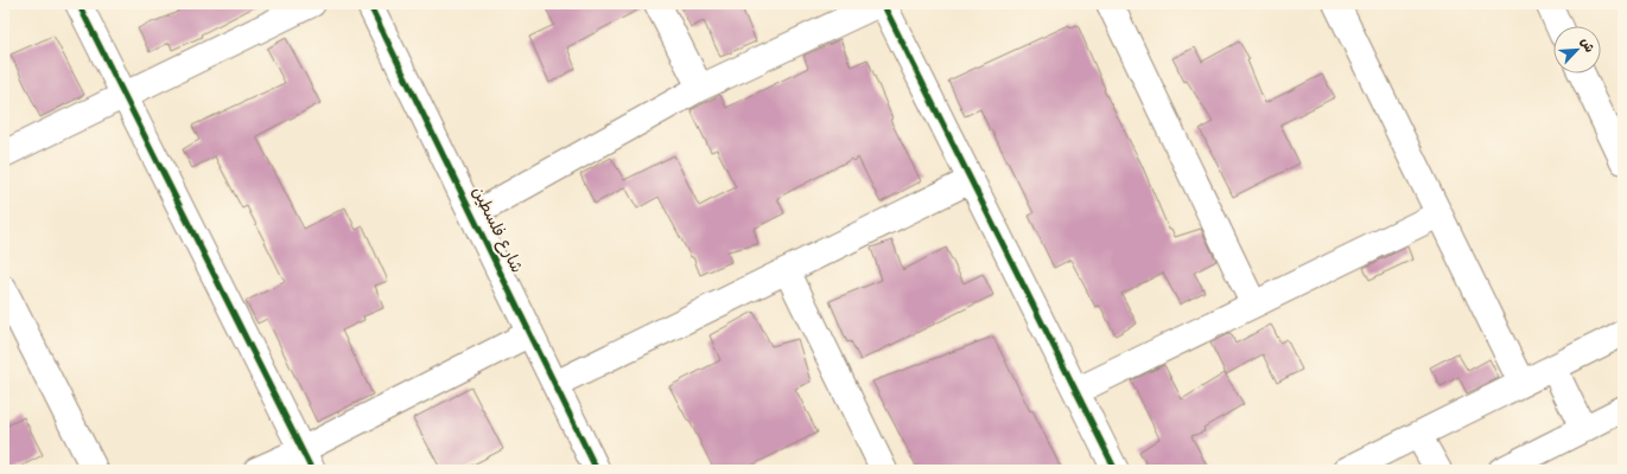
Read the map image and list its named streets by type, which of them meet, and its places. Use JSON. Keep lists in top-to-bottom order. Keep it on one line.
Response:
{"streets":{"street":["شارع فلسطين"]},"north":"top right"}
